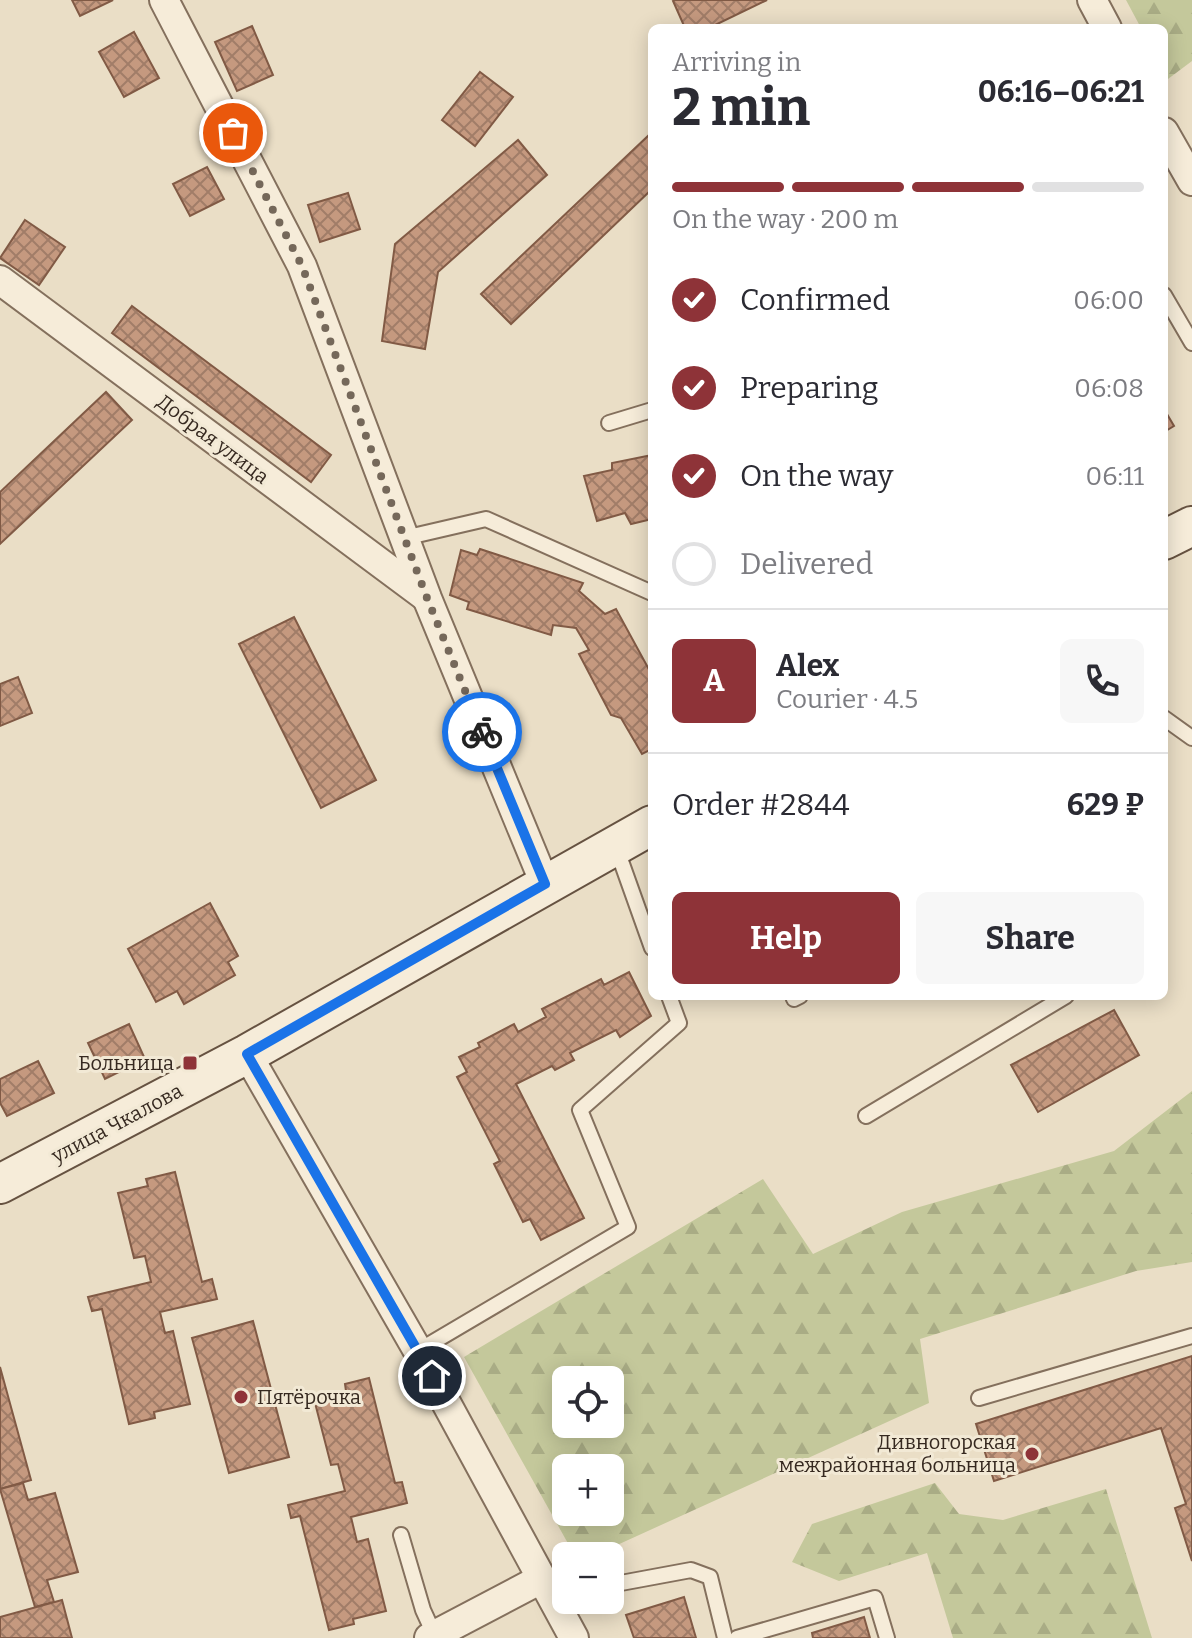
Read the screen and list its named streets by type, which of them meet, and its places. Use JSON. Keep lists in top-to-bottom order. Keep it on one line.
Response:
{"streets":{"main road":["улица Чкалова"],"street":["Добрая улица"]},"places":{"transit":["Больница"],"other":["Пятёрочка","Дивногорская межрайонная больница"]},"page":{"heading":["2 min","Arriving in","06:16–06:21"],"panel":["Alex","Courier · 4.5","Order #2844","629 ₽"],"bar":"On the way · 200 m","list":[["Confirmed","06:00"],["Preparing","06:08"],["On the way","06:11"],"Delivered"],"round":"A","buttons":["Help","Share"],"map_buttons":["+","−"]}}
